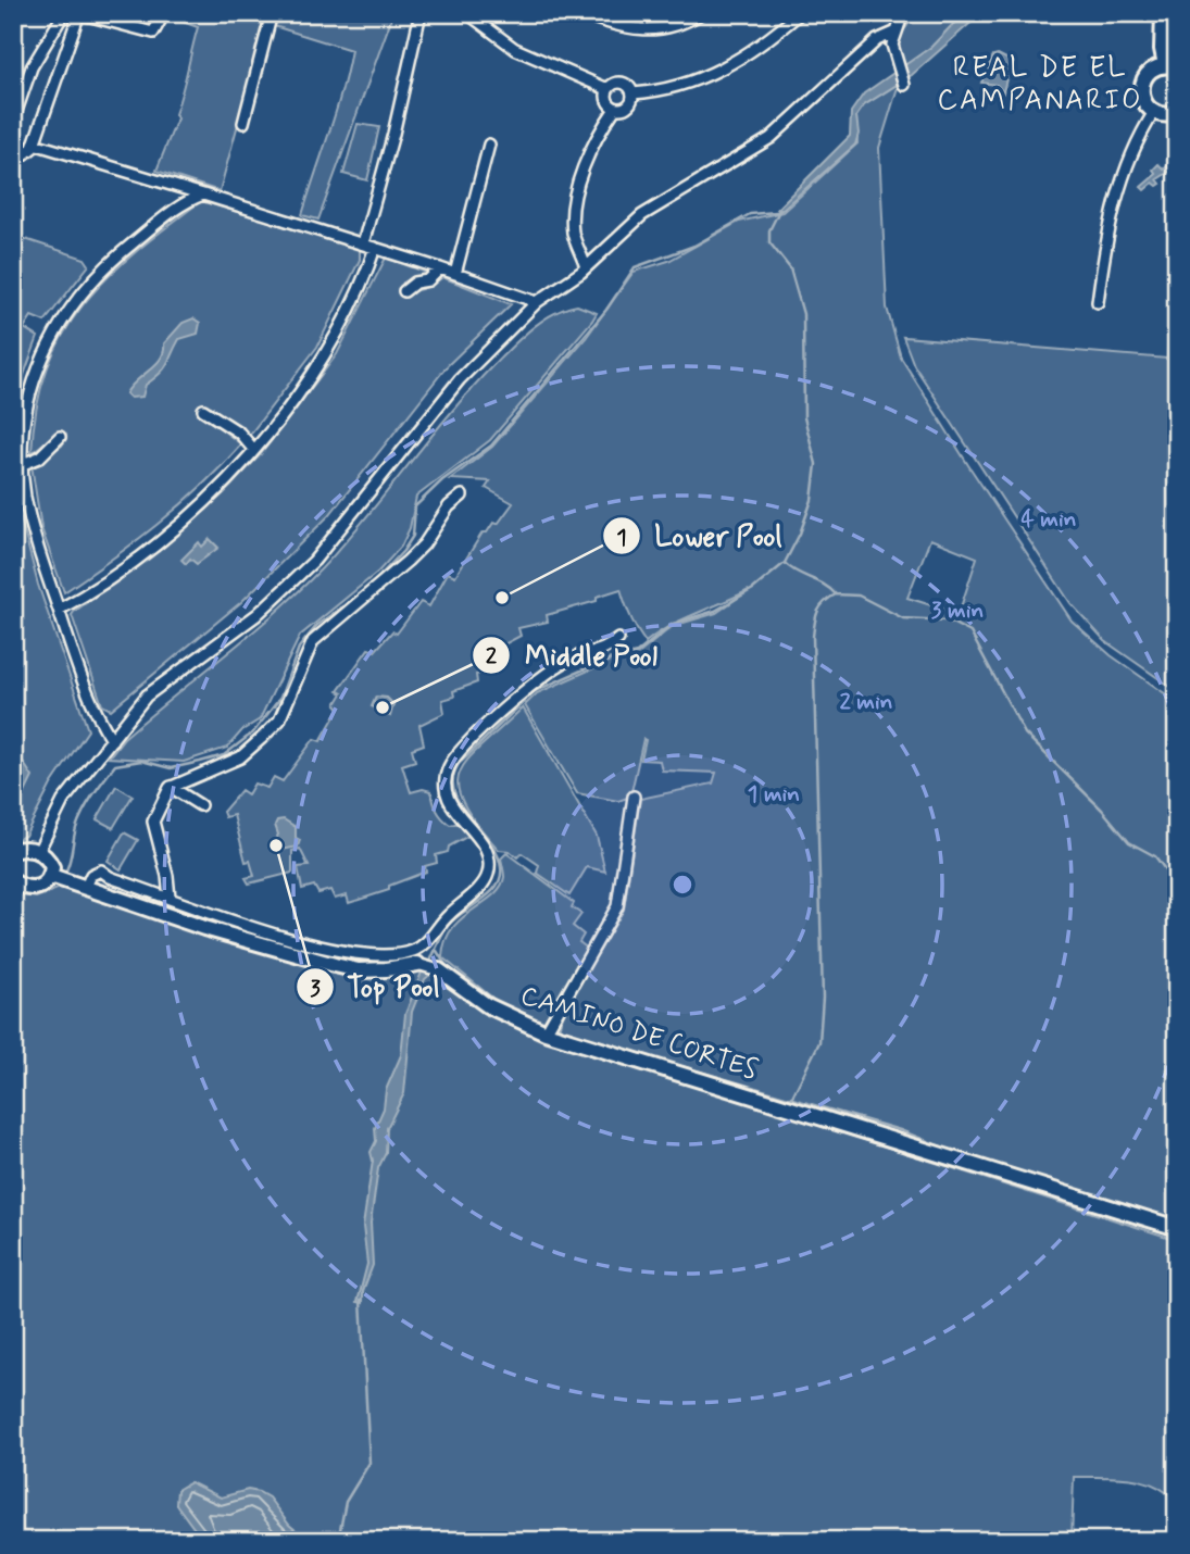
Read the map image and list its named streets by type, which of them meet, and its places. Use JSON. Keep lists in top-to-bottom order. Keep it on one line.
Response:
{"streets":{"street":["CAMINO DE CORTES"]},"districts":["REAL DE EL CAMPANARIO"],"places":["Lower Pool","Middle Pool","Top Pool"],"rings":["4 min","3 min","2 min","1 min"]}
